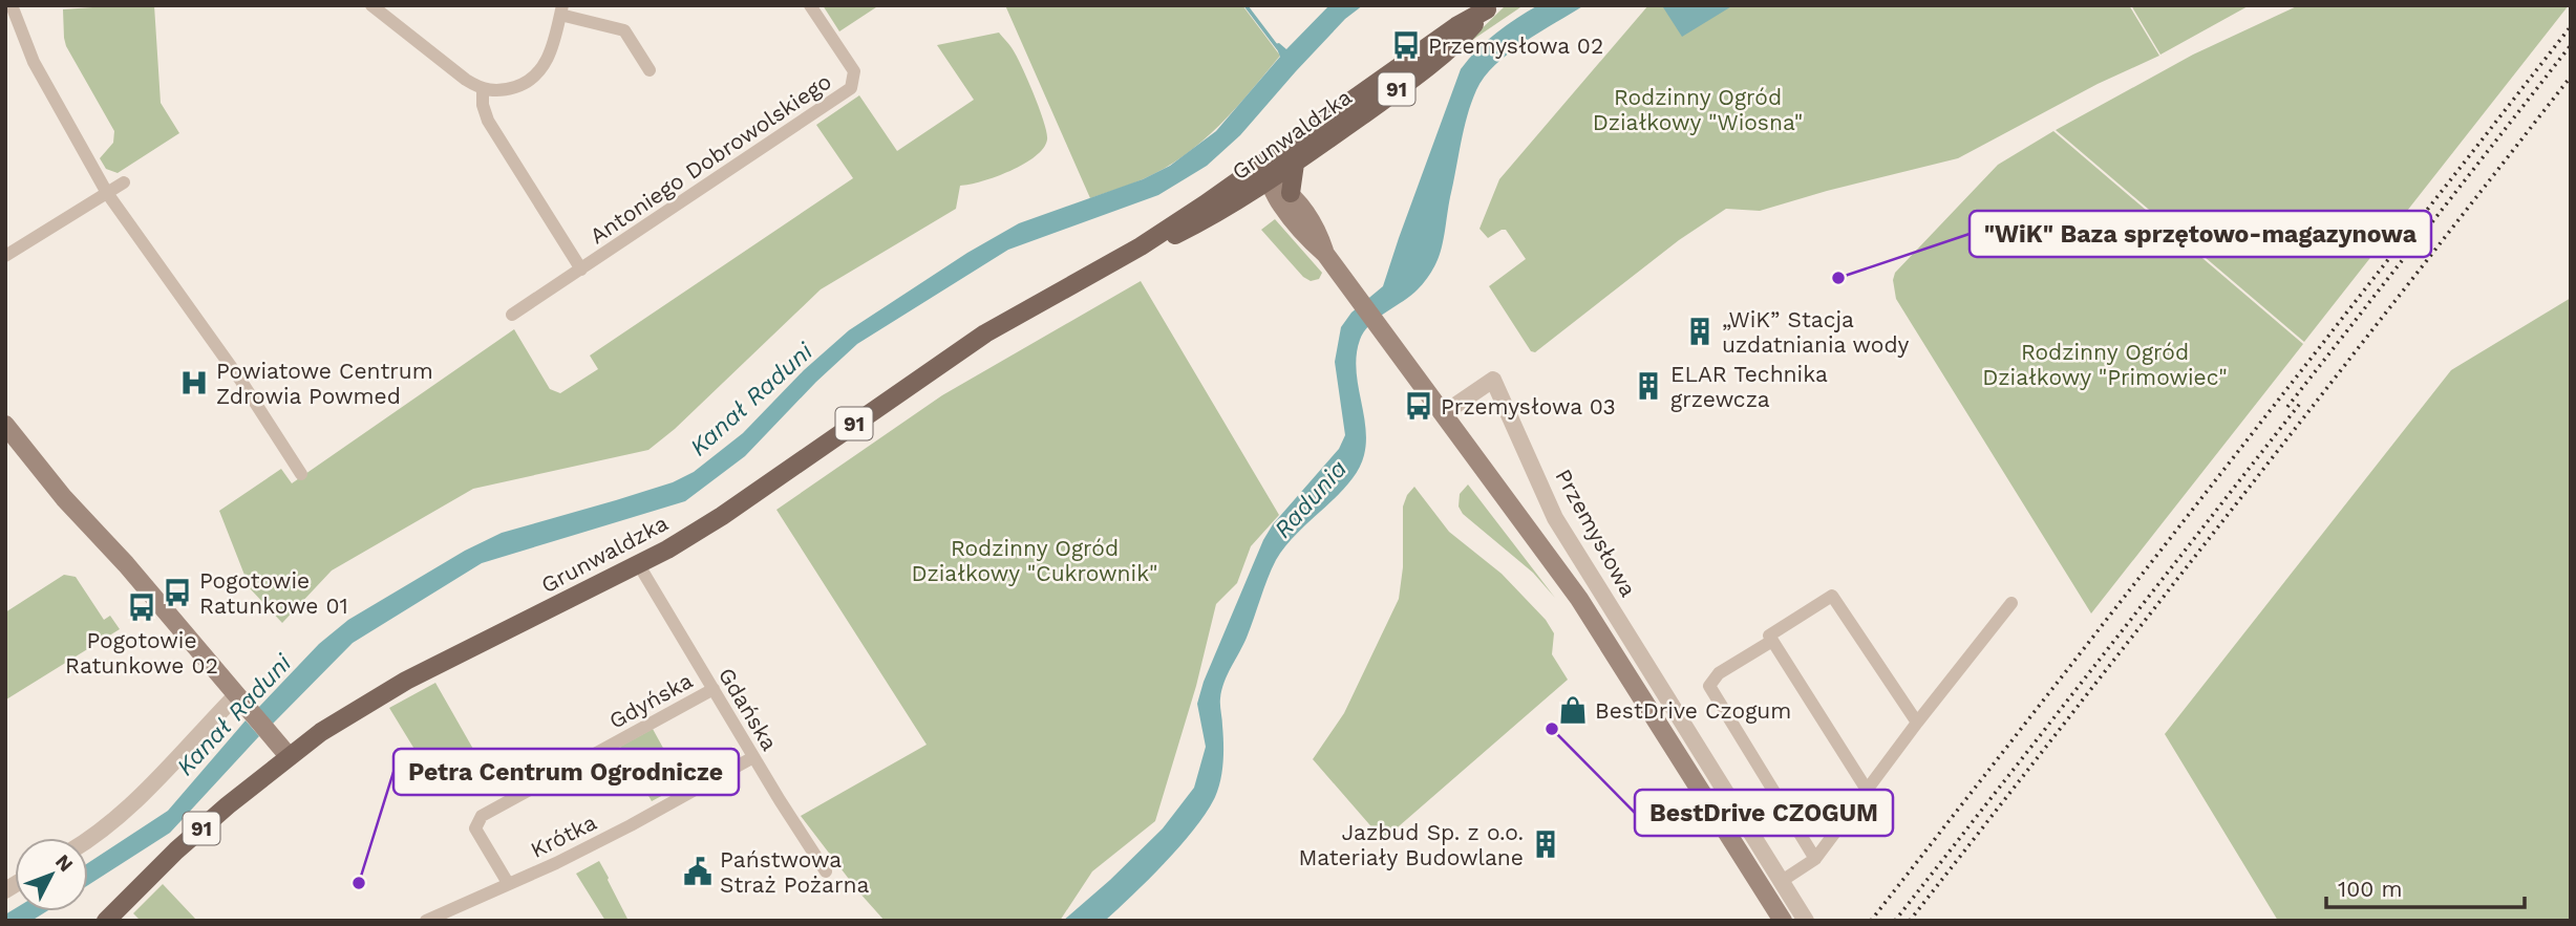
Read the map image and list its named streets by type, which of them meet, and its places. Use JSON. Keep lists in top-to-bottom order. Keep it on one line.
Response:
{"streets":{"main road":["91","Grunwaldzka"],"street":["Antoniego Dobrowolskiego","Przemysłowa","Gdyńska","Gdańska","Krótka"]},"crossings":[["Grunwaldzka","Gdańska"],["Gdyńska","Gdańska"],["Gdyńska","Krótka"],["Gdańska","Krótka"]],"water":["Kanał Raduni","Radunia"],"parks":["Rodzinny Ogród Działkowy \"Wiosna\"","Rodzinny Ogród Działkowy \"Primowiec\"","Rodzinny Ogród Działkowy \"Cukrownik\""],"places":{"bus stop":["Przemysłowa 02","Przemysłowa 03","Pogotowie Ratunkowe 01","Pogotowie Ratunkowe 02"],"other":["\"WiK\" Baza sprzętowo-magazynowa","BestDrive CZOGUM","Petra Centrum Ogrodnicze"],"building":["„WiK” Stacja uzdatniania wody","ELAR Technika grzewcza","Jazbud Sp. z o.o. Materiały Budowlane"],"hospital":["Powiatowe Centrum Zdrowia Powmed"],"shop":["BestDrive Czogum"],"public building":["Państwowa Straż Pożarna"]},"scale_bar":"100 m","north":"top right"}
